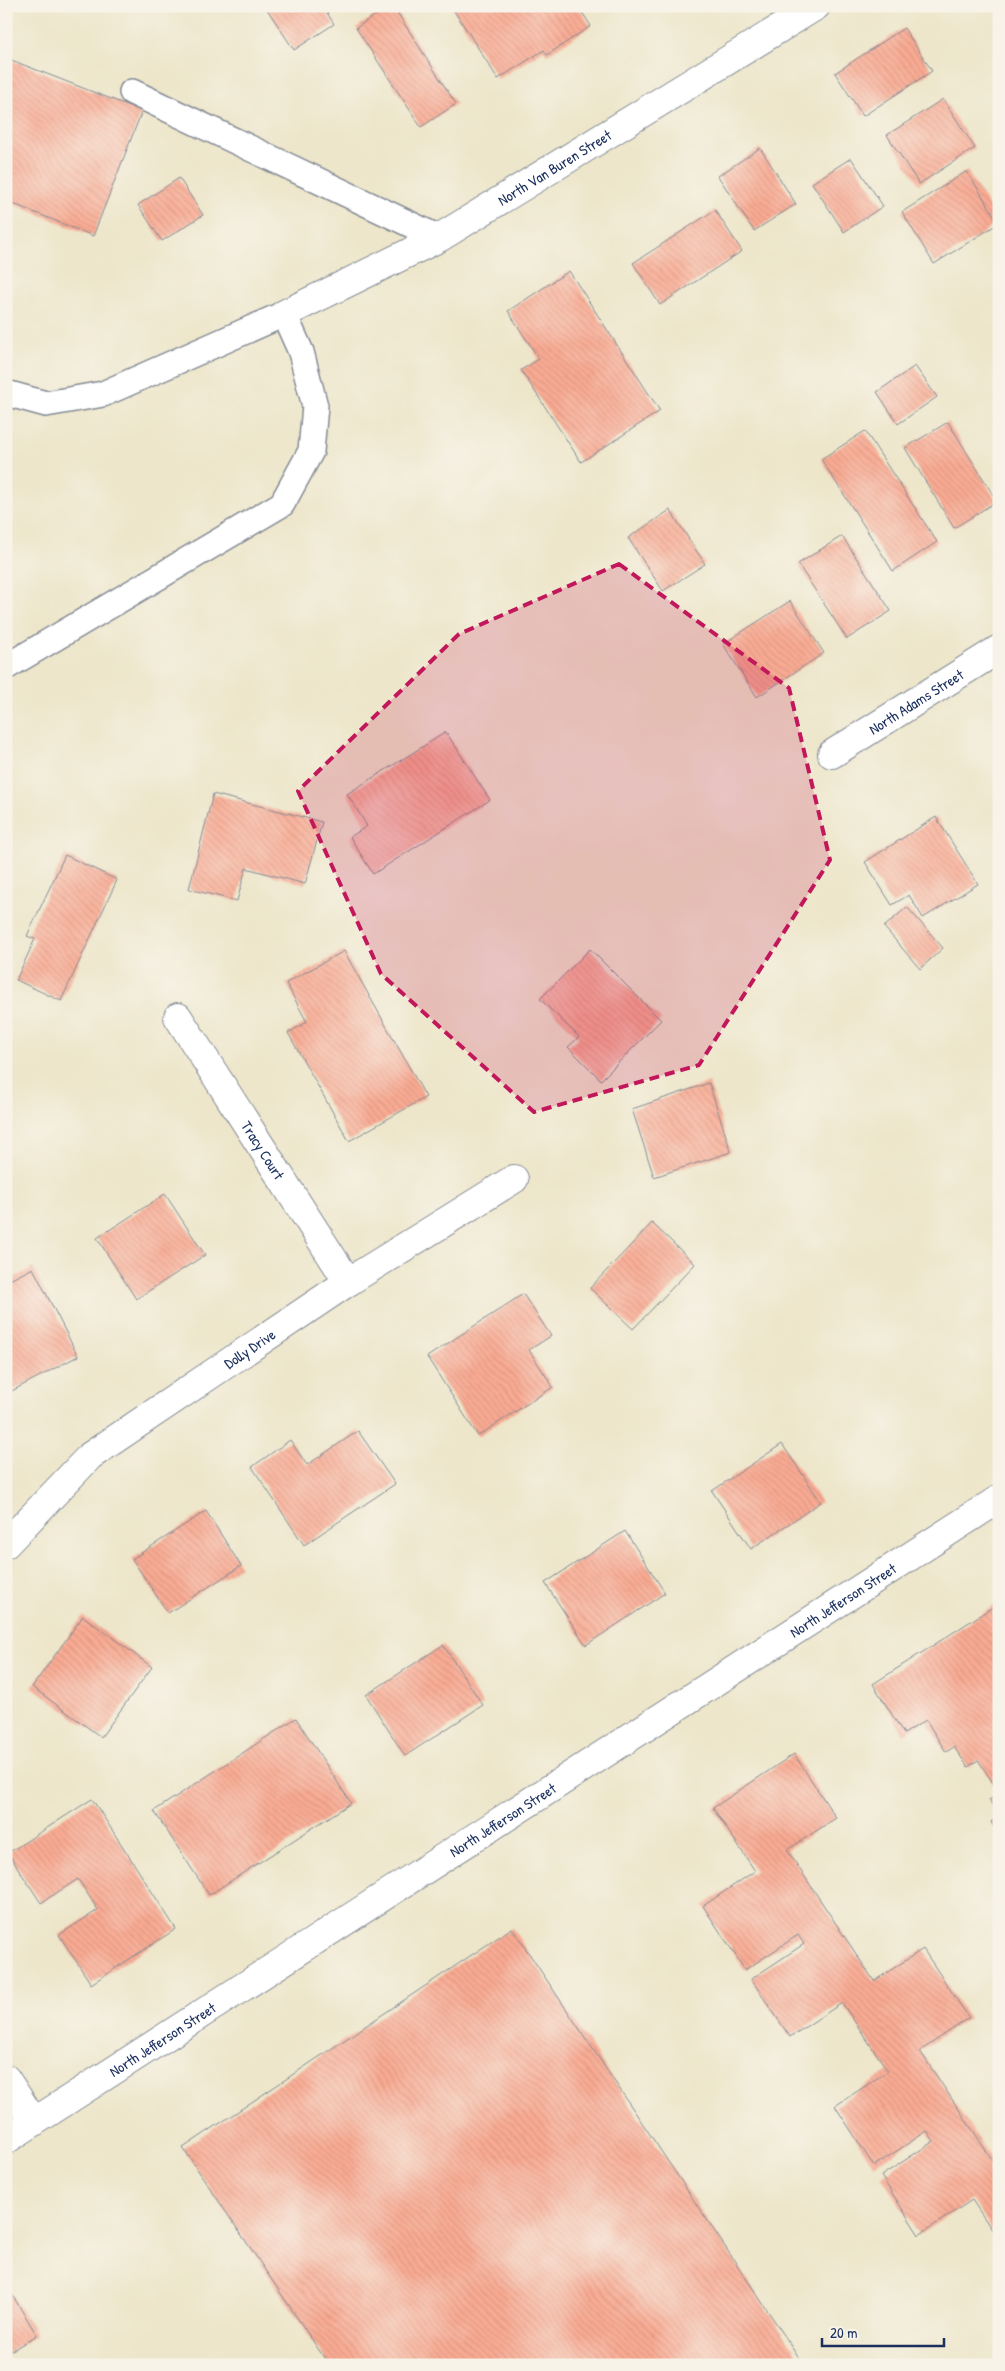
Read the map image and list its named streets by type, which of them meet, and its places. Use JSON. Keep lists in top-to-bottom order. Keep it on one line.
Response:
{"streets":{"street":["North Van Buren Street","North Adams Street","Tracy Court","Dolly Drive","North Jefferson Street"]},"crossings":[["Tracy Court","Dolly Drive"]],"scale_bar":"20 m"}
